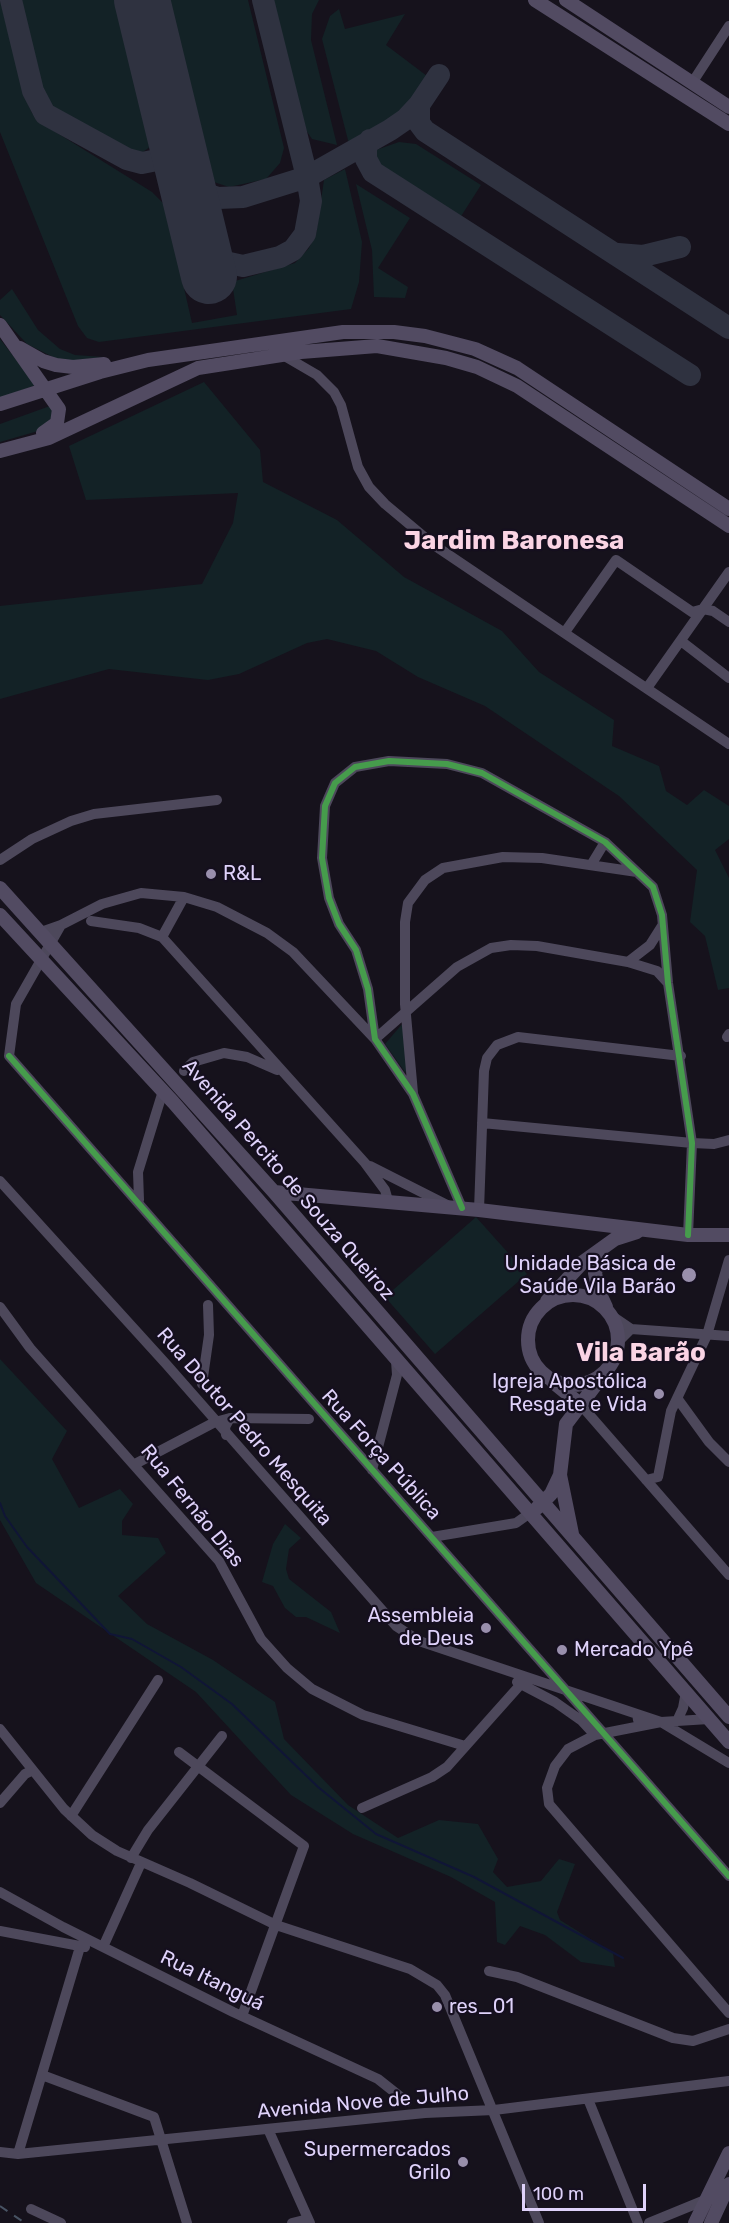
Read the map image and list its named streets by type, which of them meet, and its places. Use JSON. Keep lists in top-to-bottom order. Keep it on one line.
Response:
{"streets":{"main road":["Avenida Percito de Souza Queiroz"],"street":["Rua Doutor Pedro Mesquita","Rua Força Pública","Rua Fernão Dias","Rua Itanguá","Avenida Nove de Julho"]},"crossings":[["Rua Itanguá","Avenida Nove de Julho"]],"districts":["Jardim Baronesa","Vila Barão"],"places":["R&L","Unidade Básica de Saúde Vila Barão","Igreja Apostólica Resgate e Vida","Assembleia de Deus","Mercado Ypê","res_01","Supermercados Grilo"],"scale_bar":"100 m"}
